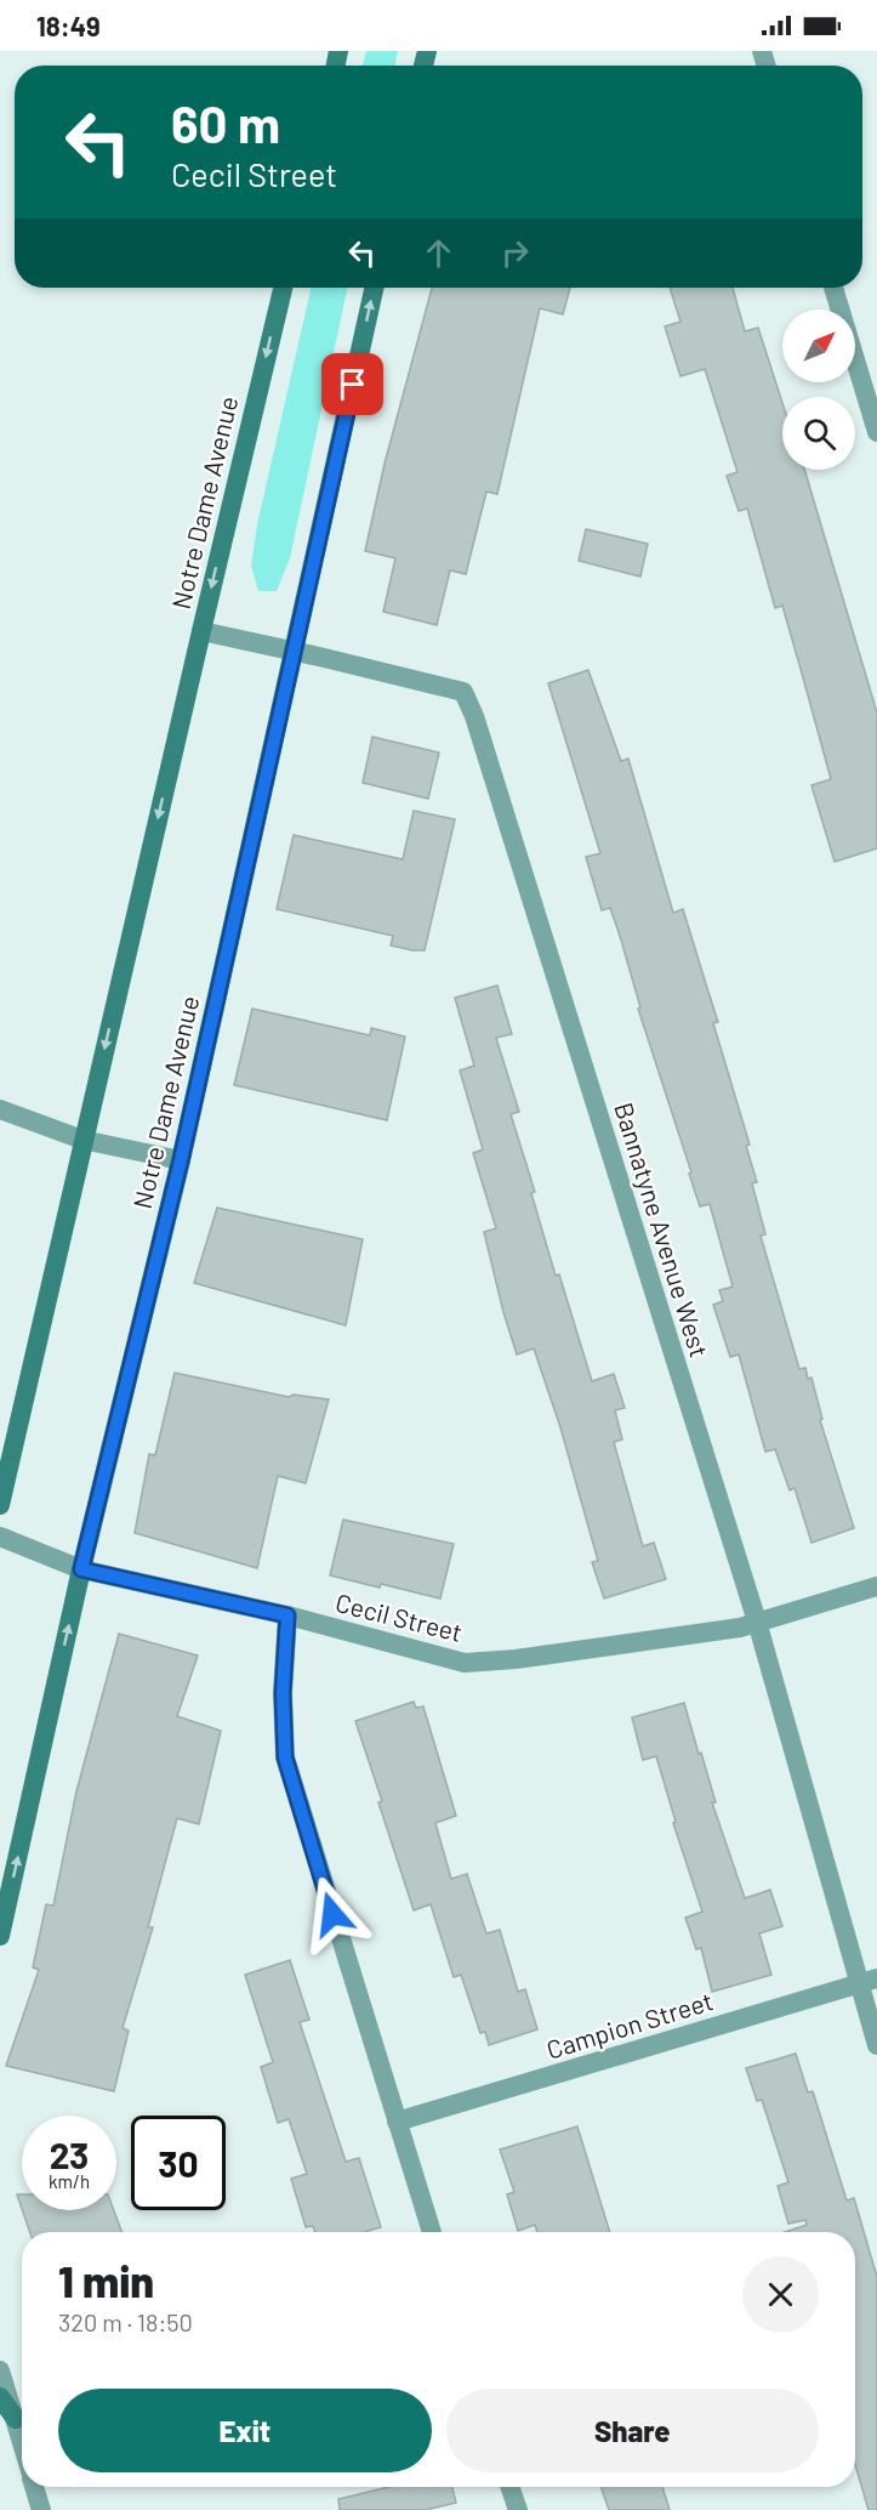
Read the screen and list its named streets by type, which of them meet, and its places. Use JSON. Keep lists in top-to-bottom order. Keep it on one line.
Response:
{"streets":{"main road":["Notre Dame Avenue"],"street":["Bannatyne Avenue West","Cecil Street","Campion Street"]},"crossings":[["Notre Dame Avenue","Bannatyne Avenue West"],["Notre Dame Avenue","Cecil Street"],["Bannatyne Avenue West","Cecil Street"],["Bannatyne Avenue West","Campion Street"]],"north":"top right","page":{"status":"18:49","turn":["60 m","Cecil Street"],"speed":"23 km/h","limit":"30","heading":["1 min","320 m · 18:50"],"buttons":["Exit","Share"]}}
